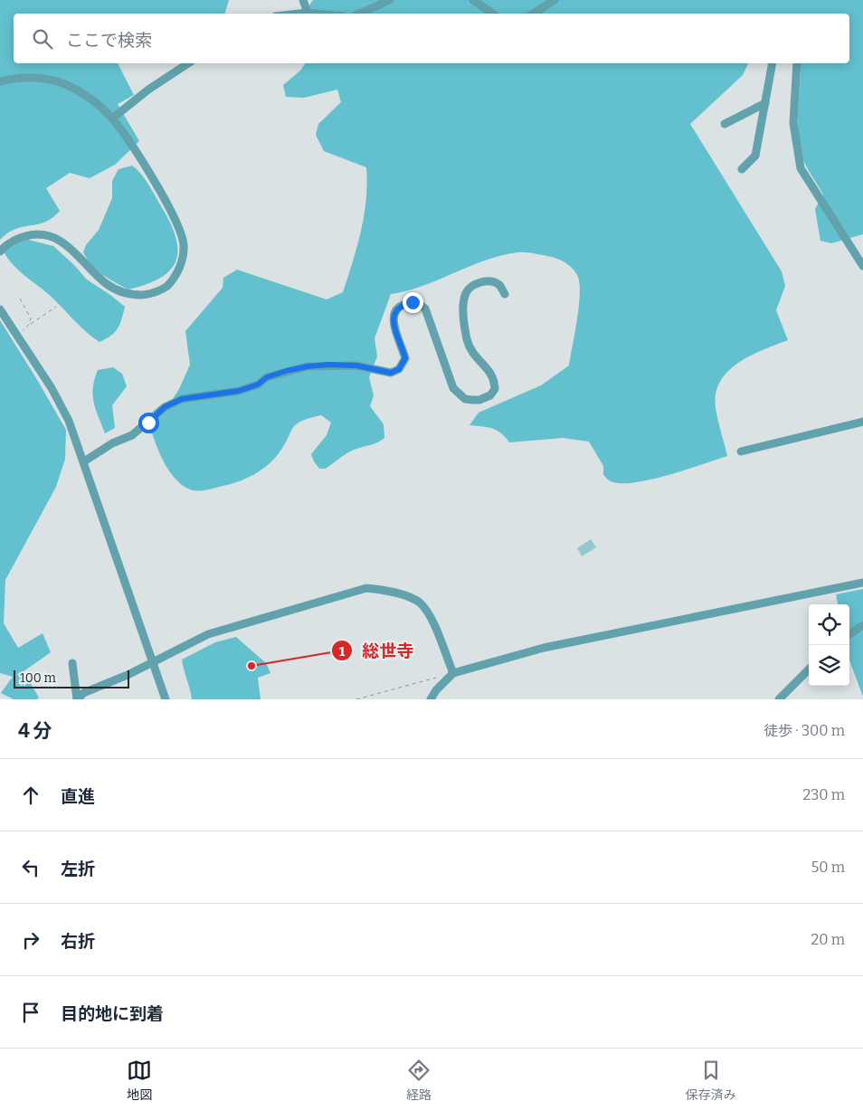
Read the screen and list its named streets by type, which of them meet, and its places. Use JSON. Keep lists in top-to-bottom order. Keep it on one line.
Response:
{"places":["総世寺"],"scale_bar":"100 m","page":{"search":"ここで検索","scale":"100 m","heading":["4 分","徒歩 · 300 m"],"list":[["直進","230 m"],["左折","50 m"],["右折","20 m"],"目的地に到着"],"nav":["地図","経路","保存済み"]}}
